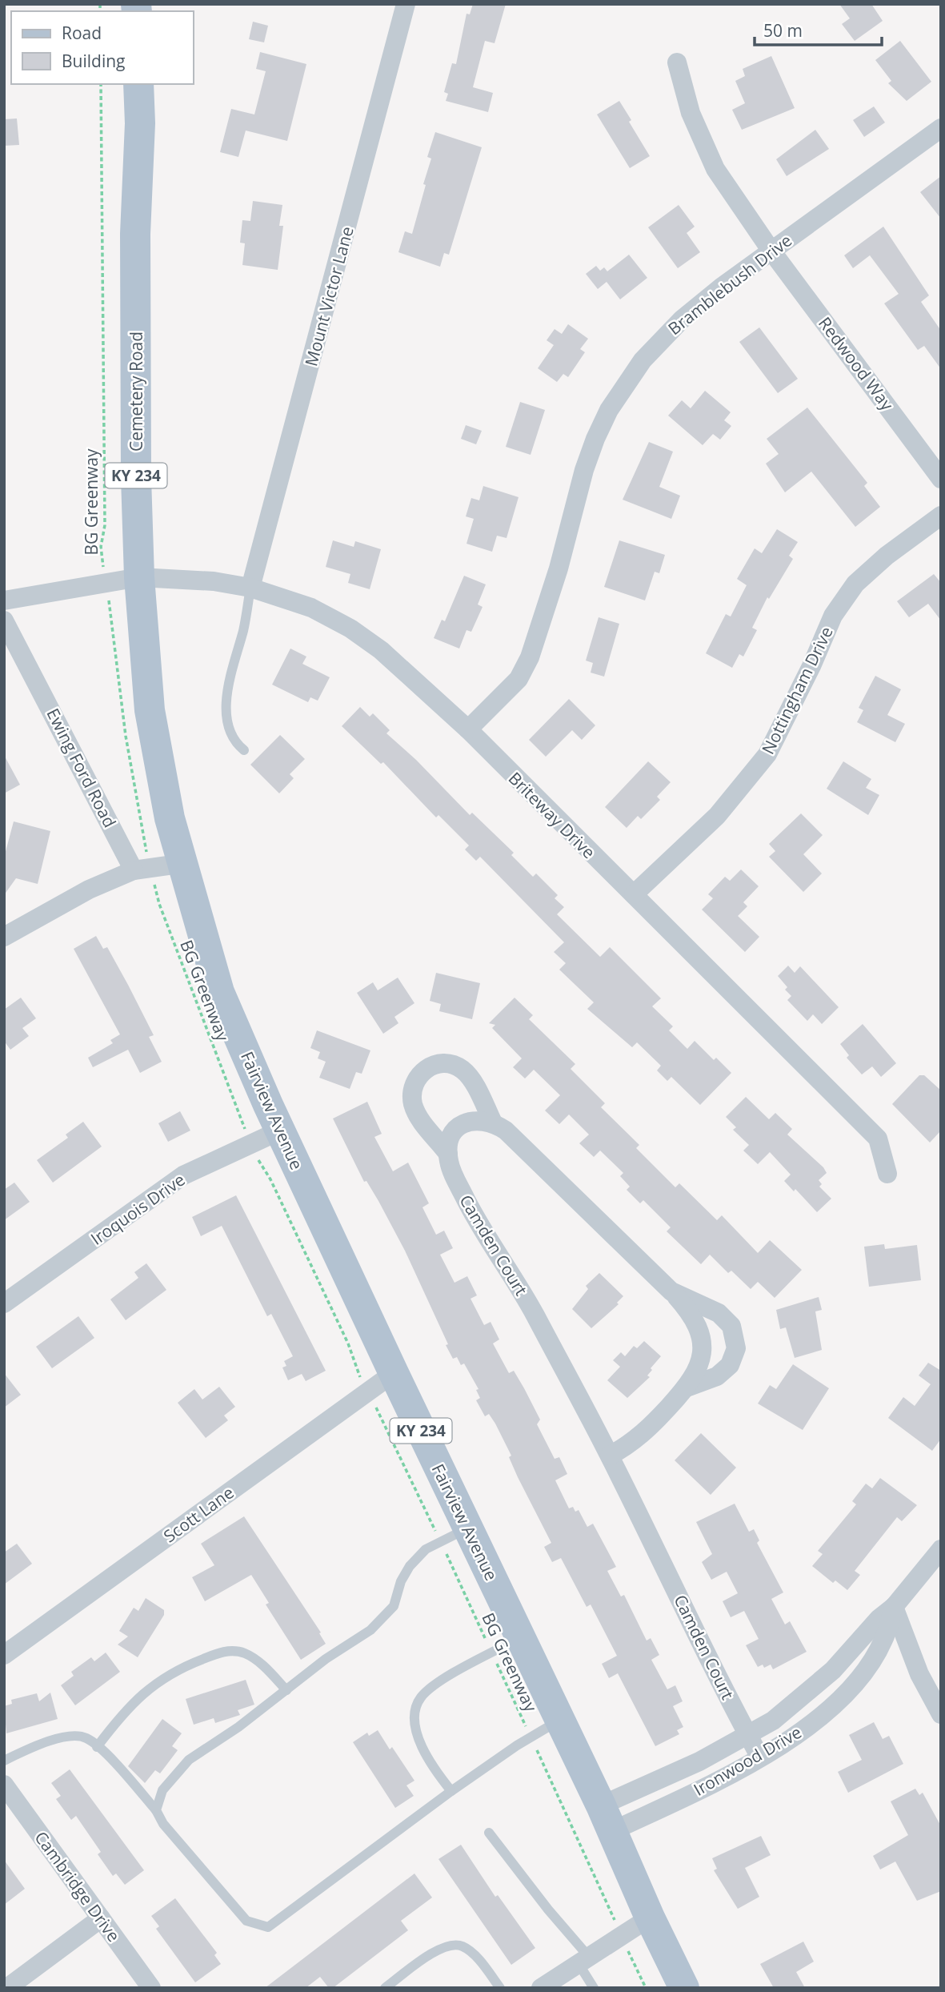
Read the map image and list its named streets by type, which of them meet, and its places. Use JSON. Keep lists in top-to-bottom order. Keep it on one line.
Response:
{"streets":{"main road":["Cemetery Road","KY 234","Fairview Avenue"],"street":["Bramblebush Drive","Mount Victor Lane","Redwood Way","Nottingham Drive","Ewing Ford Road","Briteway Drive","Iroquois Drive","Camden Court","Scott Lane","Ironwood Drive","Cambridge Drive"],"path":["BG Greenway"]},"crossings":[["Bramblebush Drive","Redwood Way"],["Bramblebush Drive","Briteway Drive"],["Mount Victor Lane","Briteway Drive"],["Cemetery Road","Briteway Drive"],["Cemetery Road","Fairview Avenue"],["BG Greenway","Ewing Ford Road"],["BG Greenway","Briteway Drive"],["BG Greenway","Iroquois Drive"],["BG Greenway","Scott Lane"],["Nottingham Drive","Briteway Drive"],["Fairview Avenue","Iroquois Drive"],["Fairview Avenue","Scott Lane"],["Fairview Avenue","Ironwood Drive"],["Camden Court","Ironwood Drive"]],"legend":["Road","Building"],"scale_bar":"50 m"}
